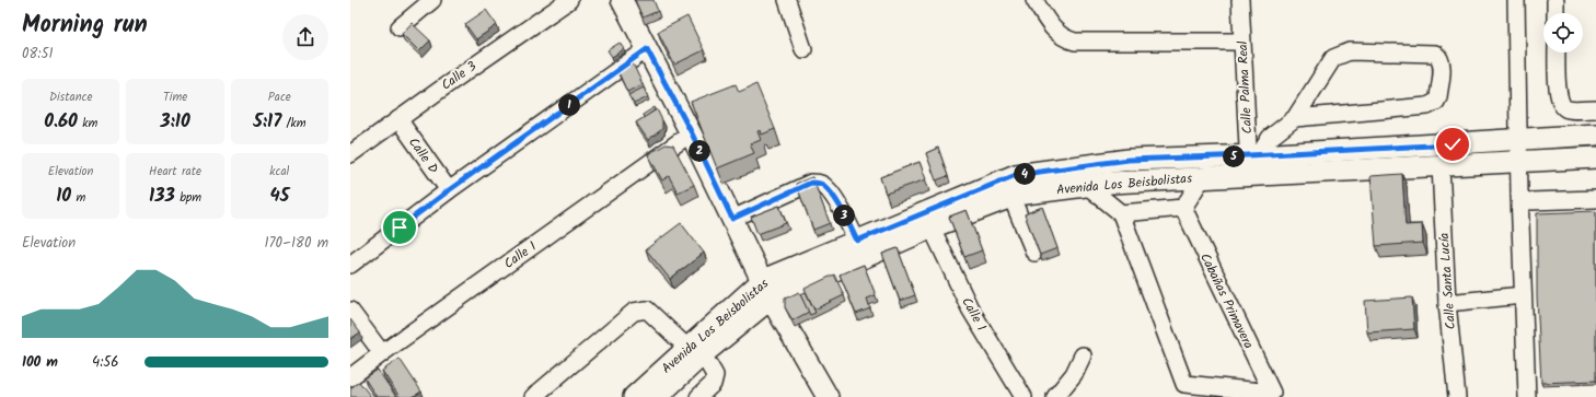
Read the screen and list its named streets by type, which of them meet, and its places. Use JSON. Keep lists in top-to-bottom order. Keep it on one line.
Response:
{"streets":{"main road":["Avenida Los Beisbolistas"],"street":["Calle 3","Calle Palma Real","Calle D","Calle 1","Calle Santa Lucía","Cabañas Primavera"]},"crossings":[["Calle 3","Calle D"],["Calle Palma Real","Avenida Los Beisbolistas"],["Avenida Los Beisbolistas","Calle 1"],["Avenida Los Beisbolistas","Calle Santa Lucía"]],"page":{"heading":["Morning run","08:51"],"stats":[["Distance","0.60 km"],["Time","3:10"],["Pace","5:17 /km"],["Elevation","10 m"],["Heart rate","133 bpm"],["kcal","45"]],"pins":["1","2","5","4","3"],"chart":["Elevation","170–180 m"],"list":[{"name":"100 m","note":"4:56"}]}}
